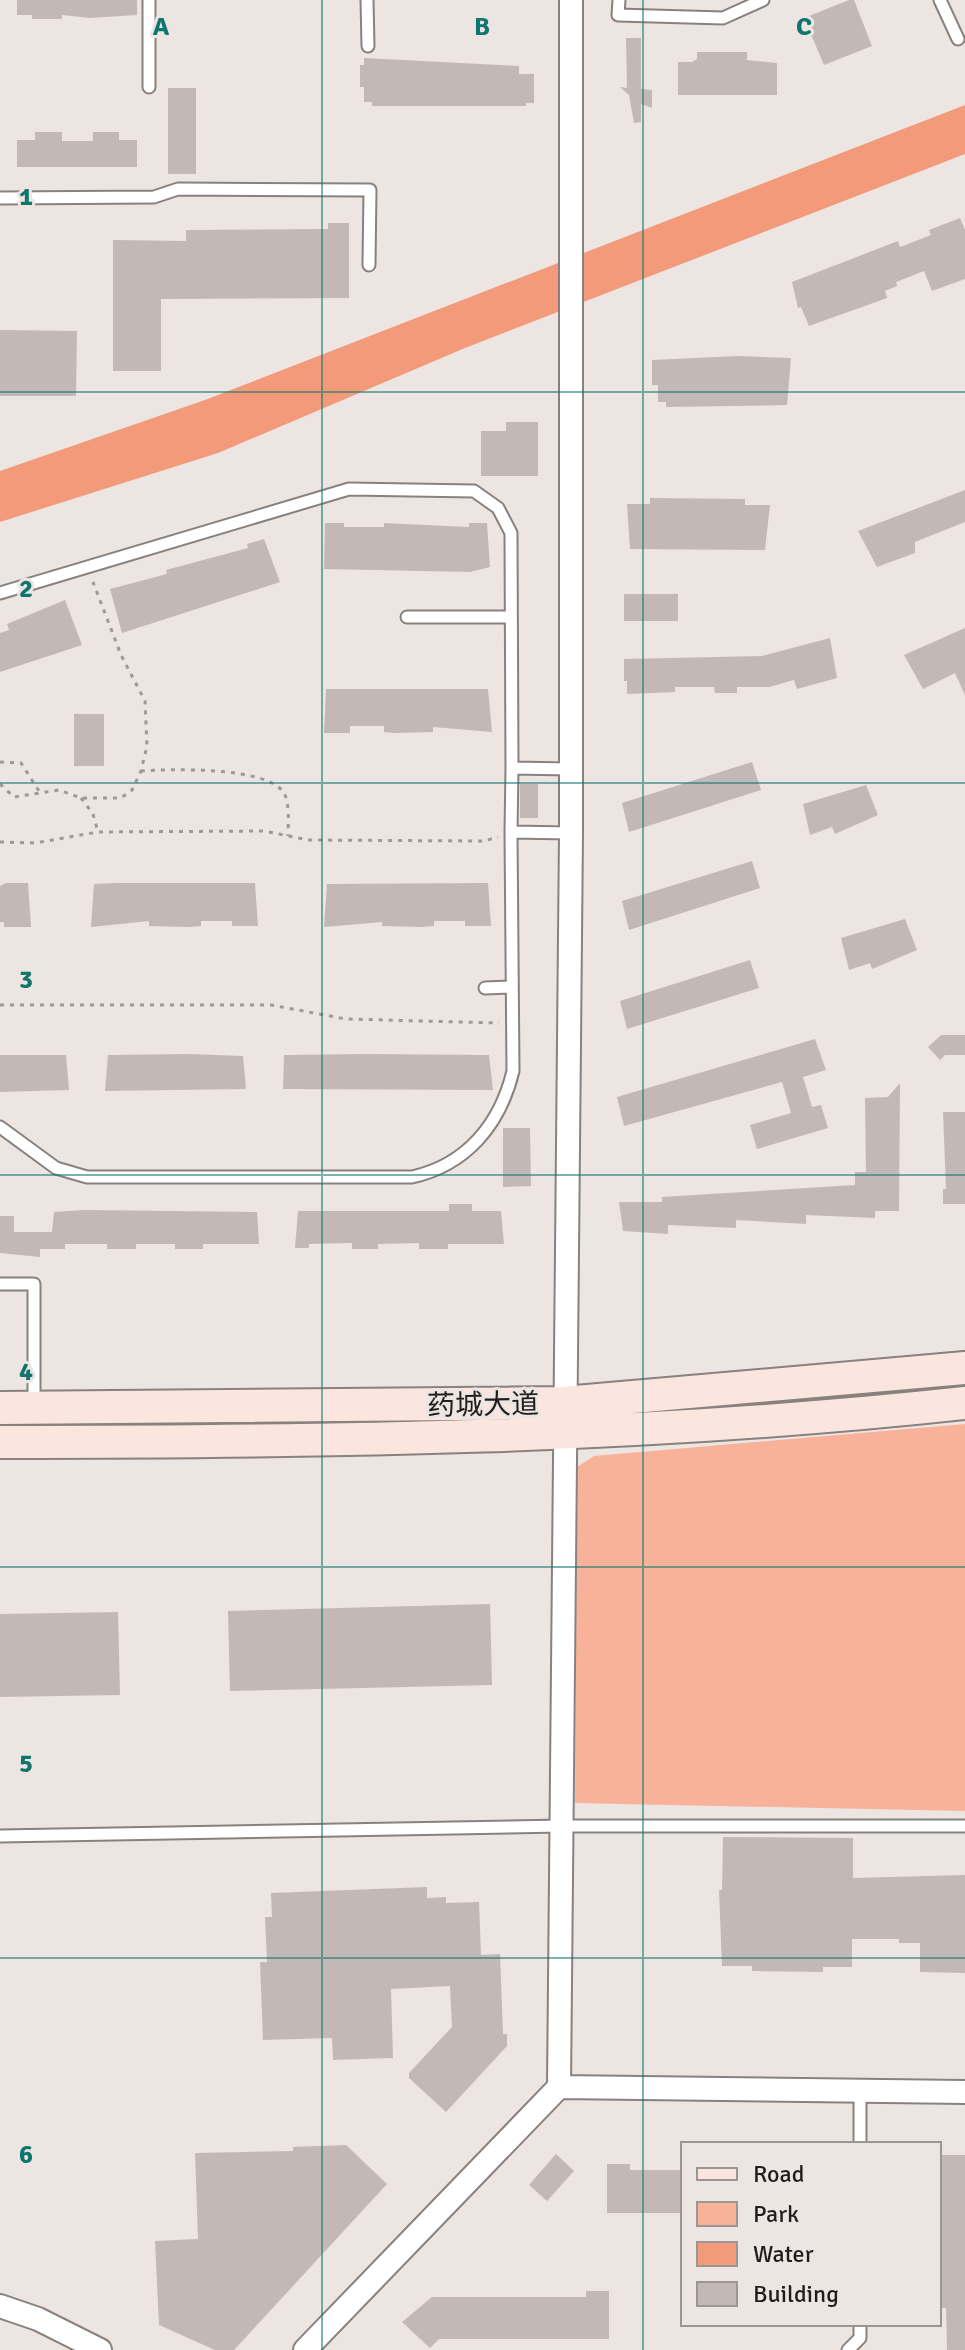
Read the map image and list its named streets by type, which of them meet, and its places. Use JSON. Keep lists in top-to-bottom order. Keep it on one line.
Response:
{"streets":{"main road":["药城大道"]},"legend":["Road","Park","Water","Building"],"grid":{"columns":["A","B","C"],"rows":["1","2","3","4","5","6"]}}
